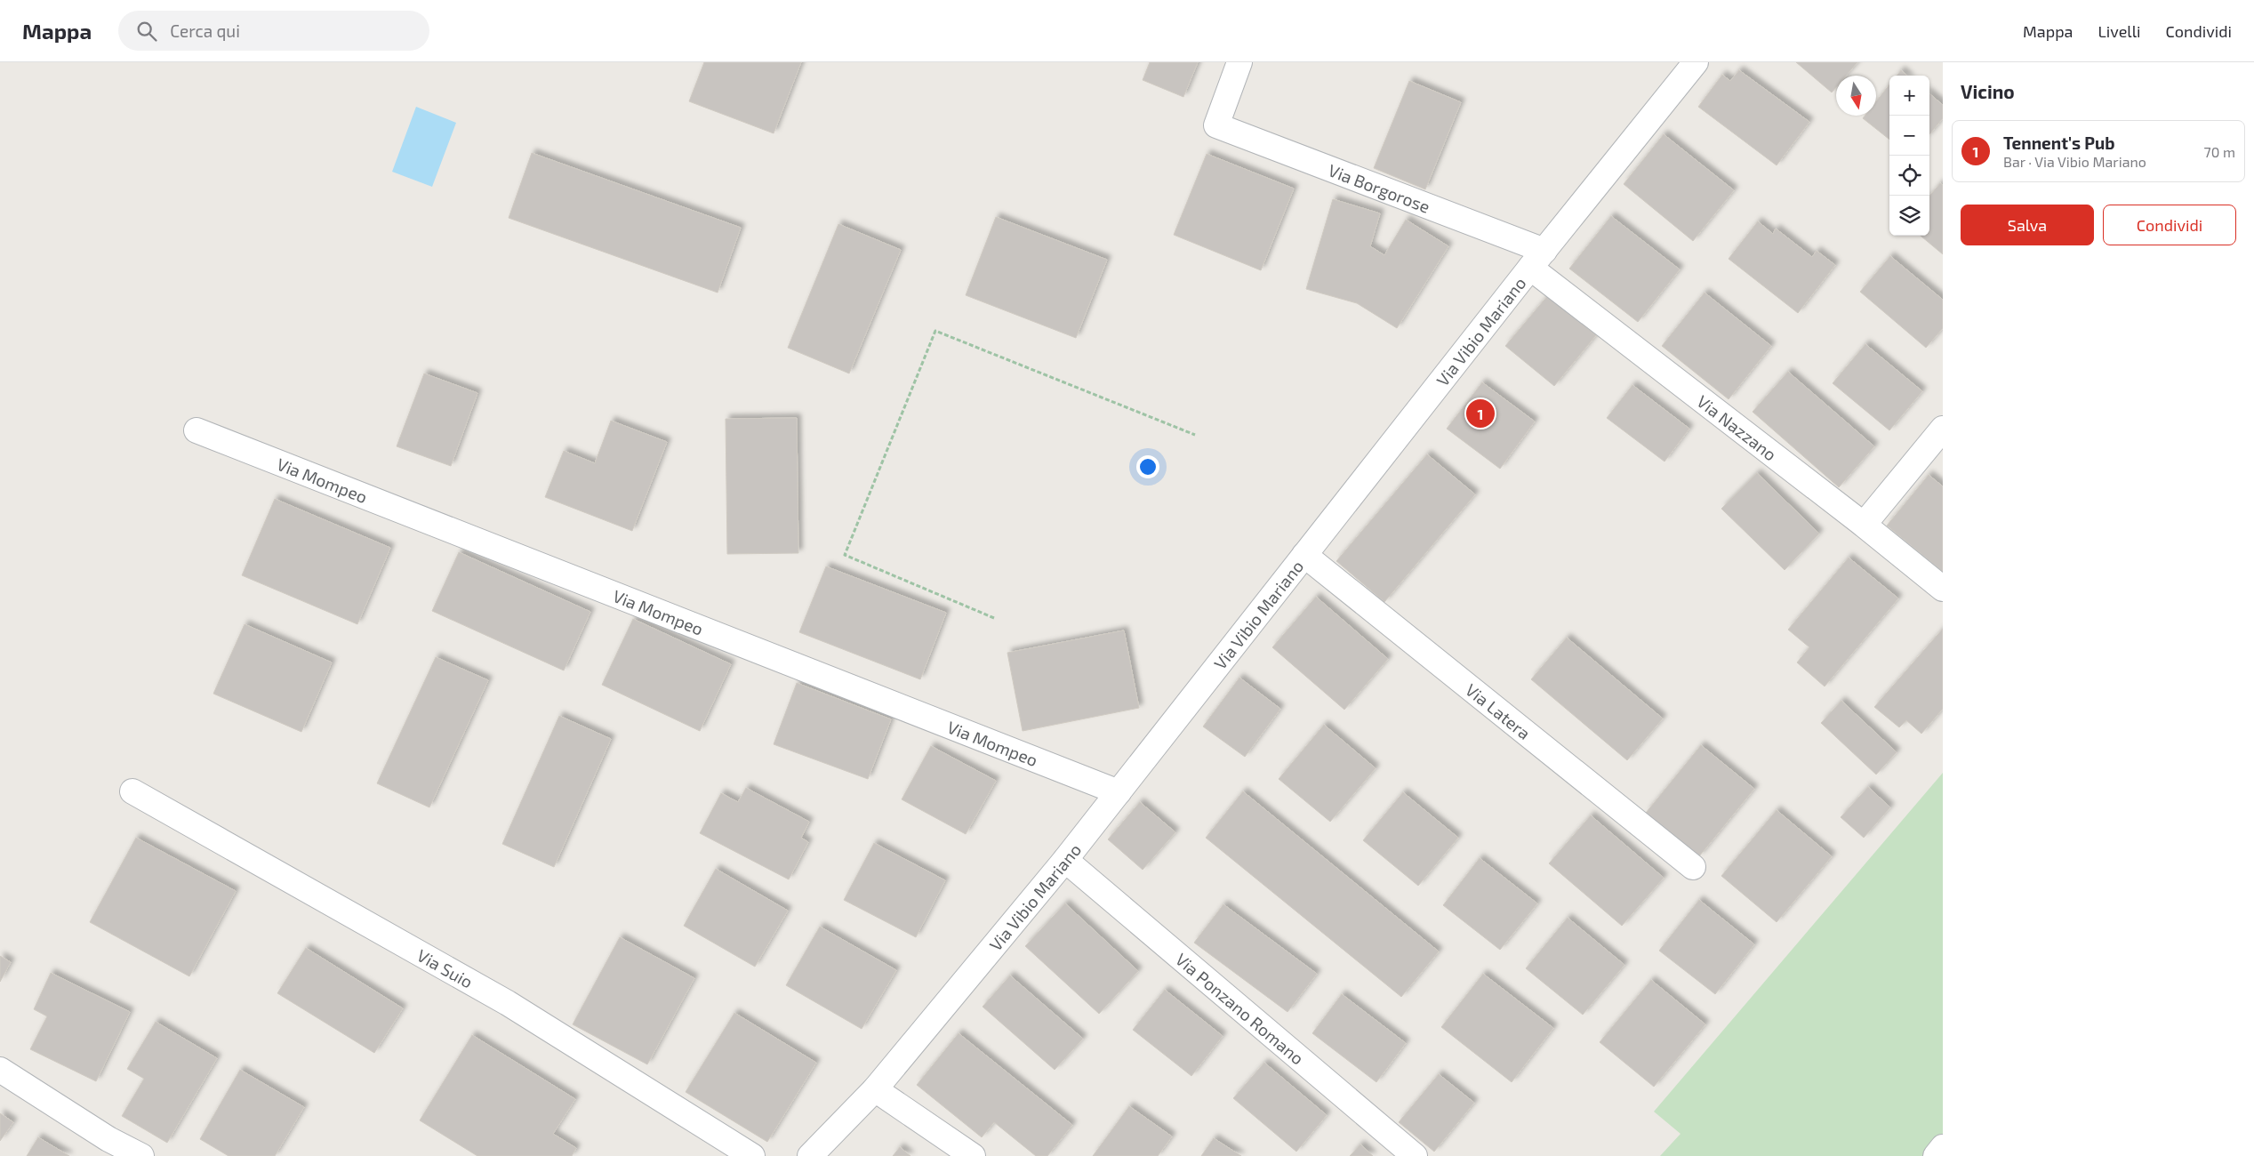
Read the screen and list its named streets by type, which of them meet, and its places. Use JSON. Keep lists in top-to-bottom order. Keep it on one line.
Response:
{"streets":{"street":["Via Borgorose","Via Vibio Mariano","Via Nazzano","Via Mompeo","Via Latera","Via Suio","Via Ponzano Romano"]},"crossings":[["Via Borgorose","Via Vibio Mariano"],["Via Borgorose","Via Nazzano"],["Via Vibio Mariano","Via Nazzano"],["Via Vibio Mariano","Via Mompeo"],["Via Vibio Mariano","Via Latera"],["Via Vibio Mariano","Via Ponzano Romano"]],"north":"bottom","page":{"header":"Mappa","search":"Cerca qui","nav":["Mappa","Livelli","Condividi"],"heading":"Vicino","map_buttons":["+","−"],"list":[{"mark":"1","name":"Tennent's Pub","note":"Bar · Via Vibio Mariano","value":"70 m"}],"buttons":["Salva","Condividi"],"pins":"1"}}
